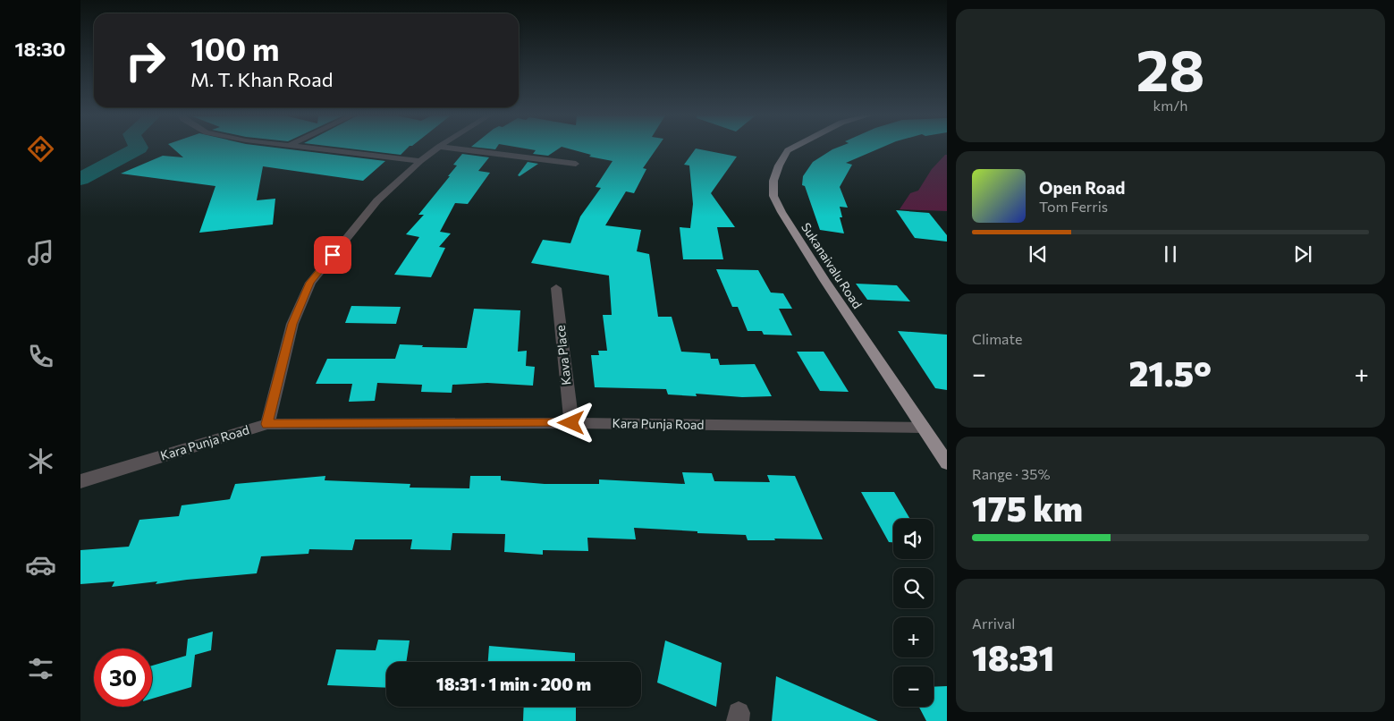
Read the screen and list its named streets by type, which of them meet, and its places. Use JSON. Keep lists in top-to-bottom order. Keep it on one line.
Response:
{"streets":{"main road":["Sukanaivalu Road"],"street":["Kava Place","Kara Punja Road"]},"crossings":[["Sukanaivalu Road","Kara Punja Road"],["Kava Place","Kara Punja Road"]],"page":{"tabs":"18:30","tile":[["28","km/h"],"Climate",["Range · 35%","175 km"],["Arrival","18:31"]],"turn":["100 m","M. T. Khan Road"],"song":["Open Road","Tom Ferris"],"heat":["−","21.5°","+"],"map_buttons":["+","−"],"limit":"30","trip":"18:31 · 1 min · 200 m"}}
